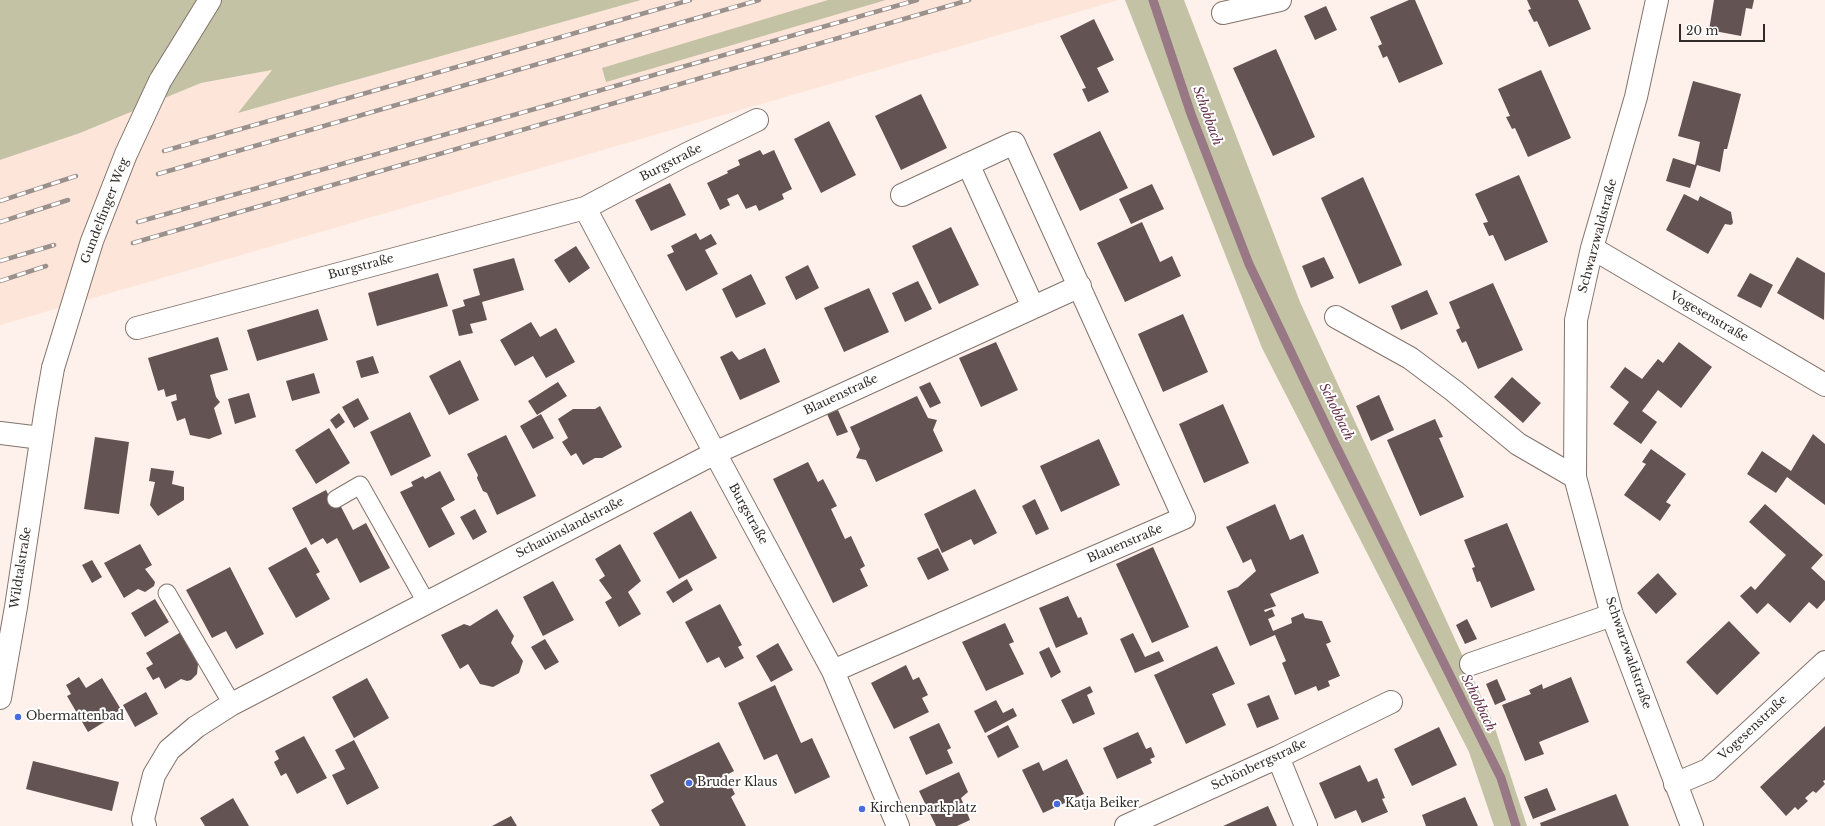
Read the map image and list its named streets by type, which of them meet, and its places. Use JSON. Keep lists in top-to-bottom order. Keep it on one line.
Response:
{"streets":{"street":["Burgstraße","Gundelfinger Weg","Schwarzwaldstraße","Vogesenstraße","Blauenstraße","Schauinslandstraße","Wildtalstraße","Schönbergstraße"]},"crossings":[["Burgstraße","Blauenstraße"],["Burgstraße","Schauinslandstraße"],["Gundelfinger Weg","Wildtalstraße"],["Schwarzwaldstraße","Vogesenstraße"],["Blauenstraße","Schauinslandstraße"]],"water":["Schobbach"],"places":["Obermattenbad","Bruder Klaus","Katja Beiker","Kirchenparkplatz"],"scale_bar":"20 m"}
